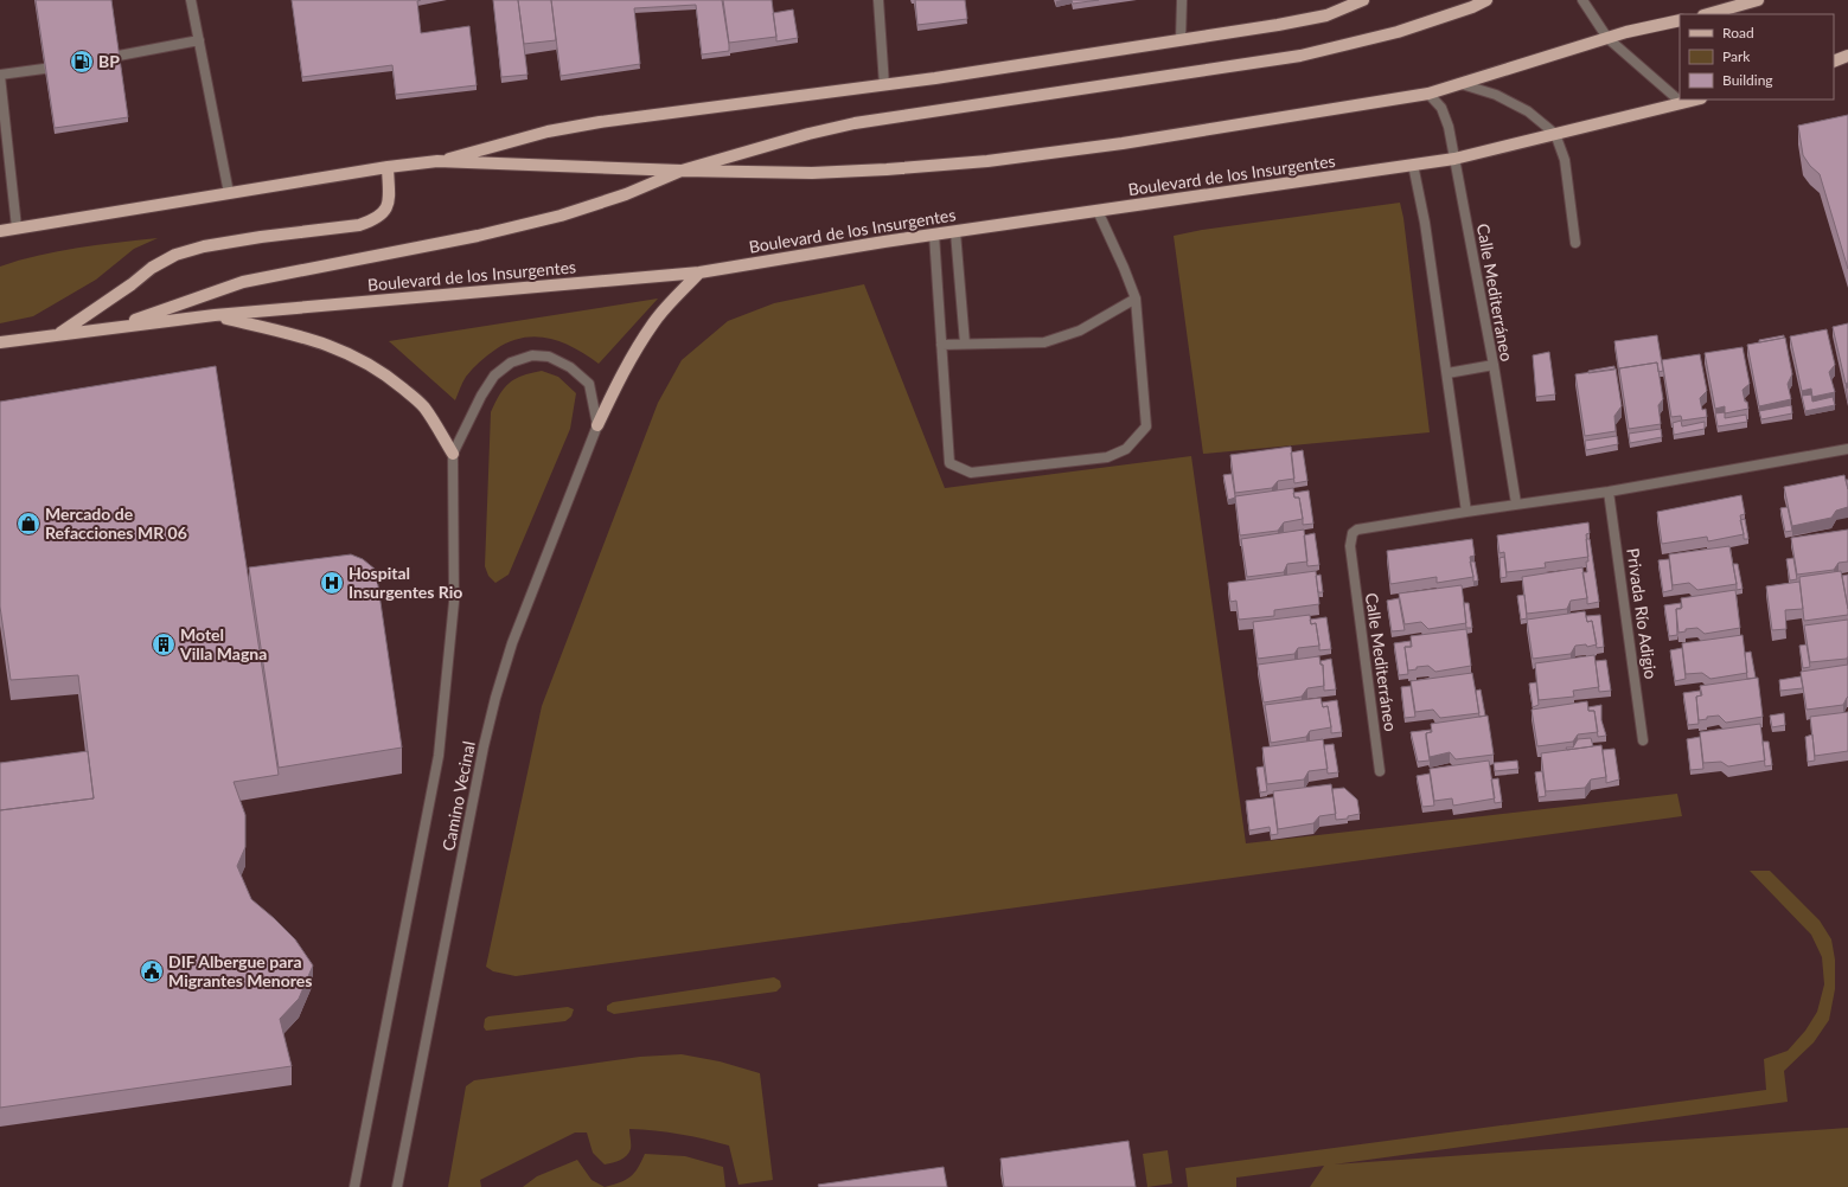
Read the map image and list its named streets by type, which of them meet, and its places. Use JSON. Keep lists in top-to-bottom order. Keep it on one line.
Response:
{"streets":{"main road":["Boulevard de los Insurgentes"],"street":["Calle Mediterráneo","Privada Río Adigio","Camino Vecinal"]},"crossings":[["Boulevard de los Insurgentes","Calle Mediterráneo"],["Calle Mediterráneo","Privada Río Adigio"]],"places":{"fuel station":["BP"],"shop":["Mercado de Refacciones MR 06"],"hospital":["Hospital Insurgentes Rio"],"building":["Motel Villa Magna"],"public building":["DIF Albergue para Migrantes Menores"]},"legend":["Road","Park","Building"]}
